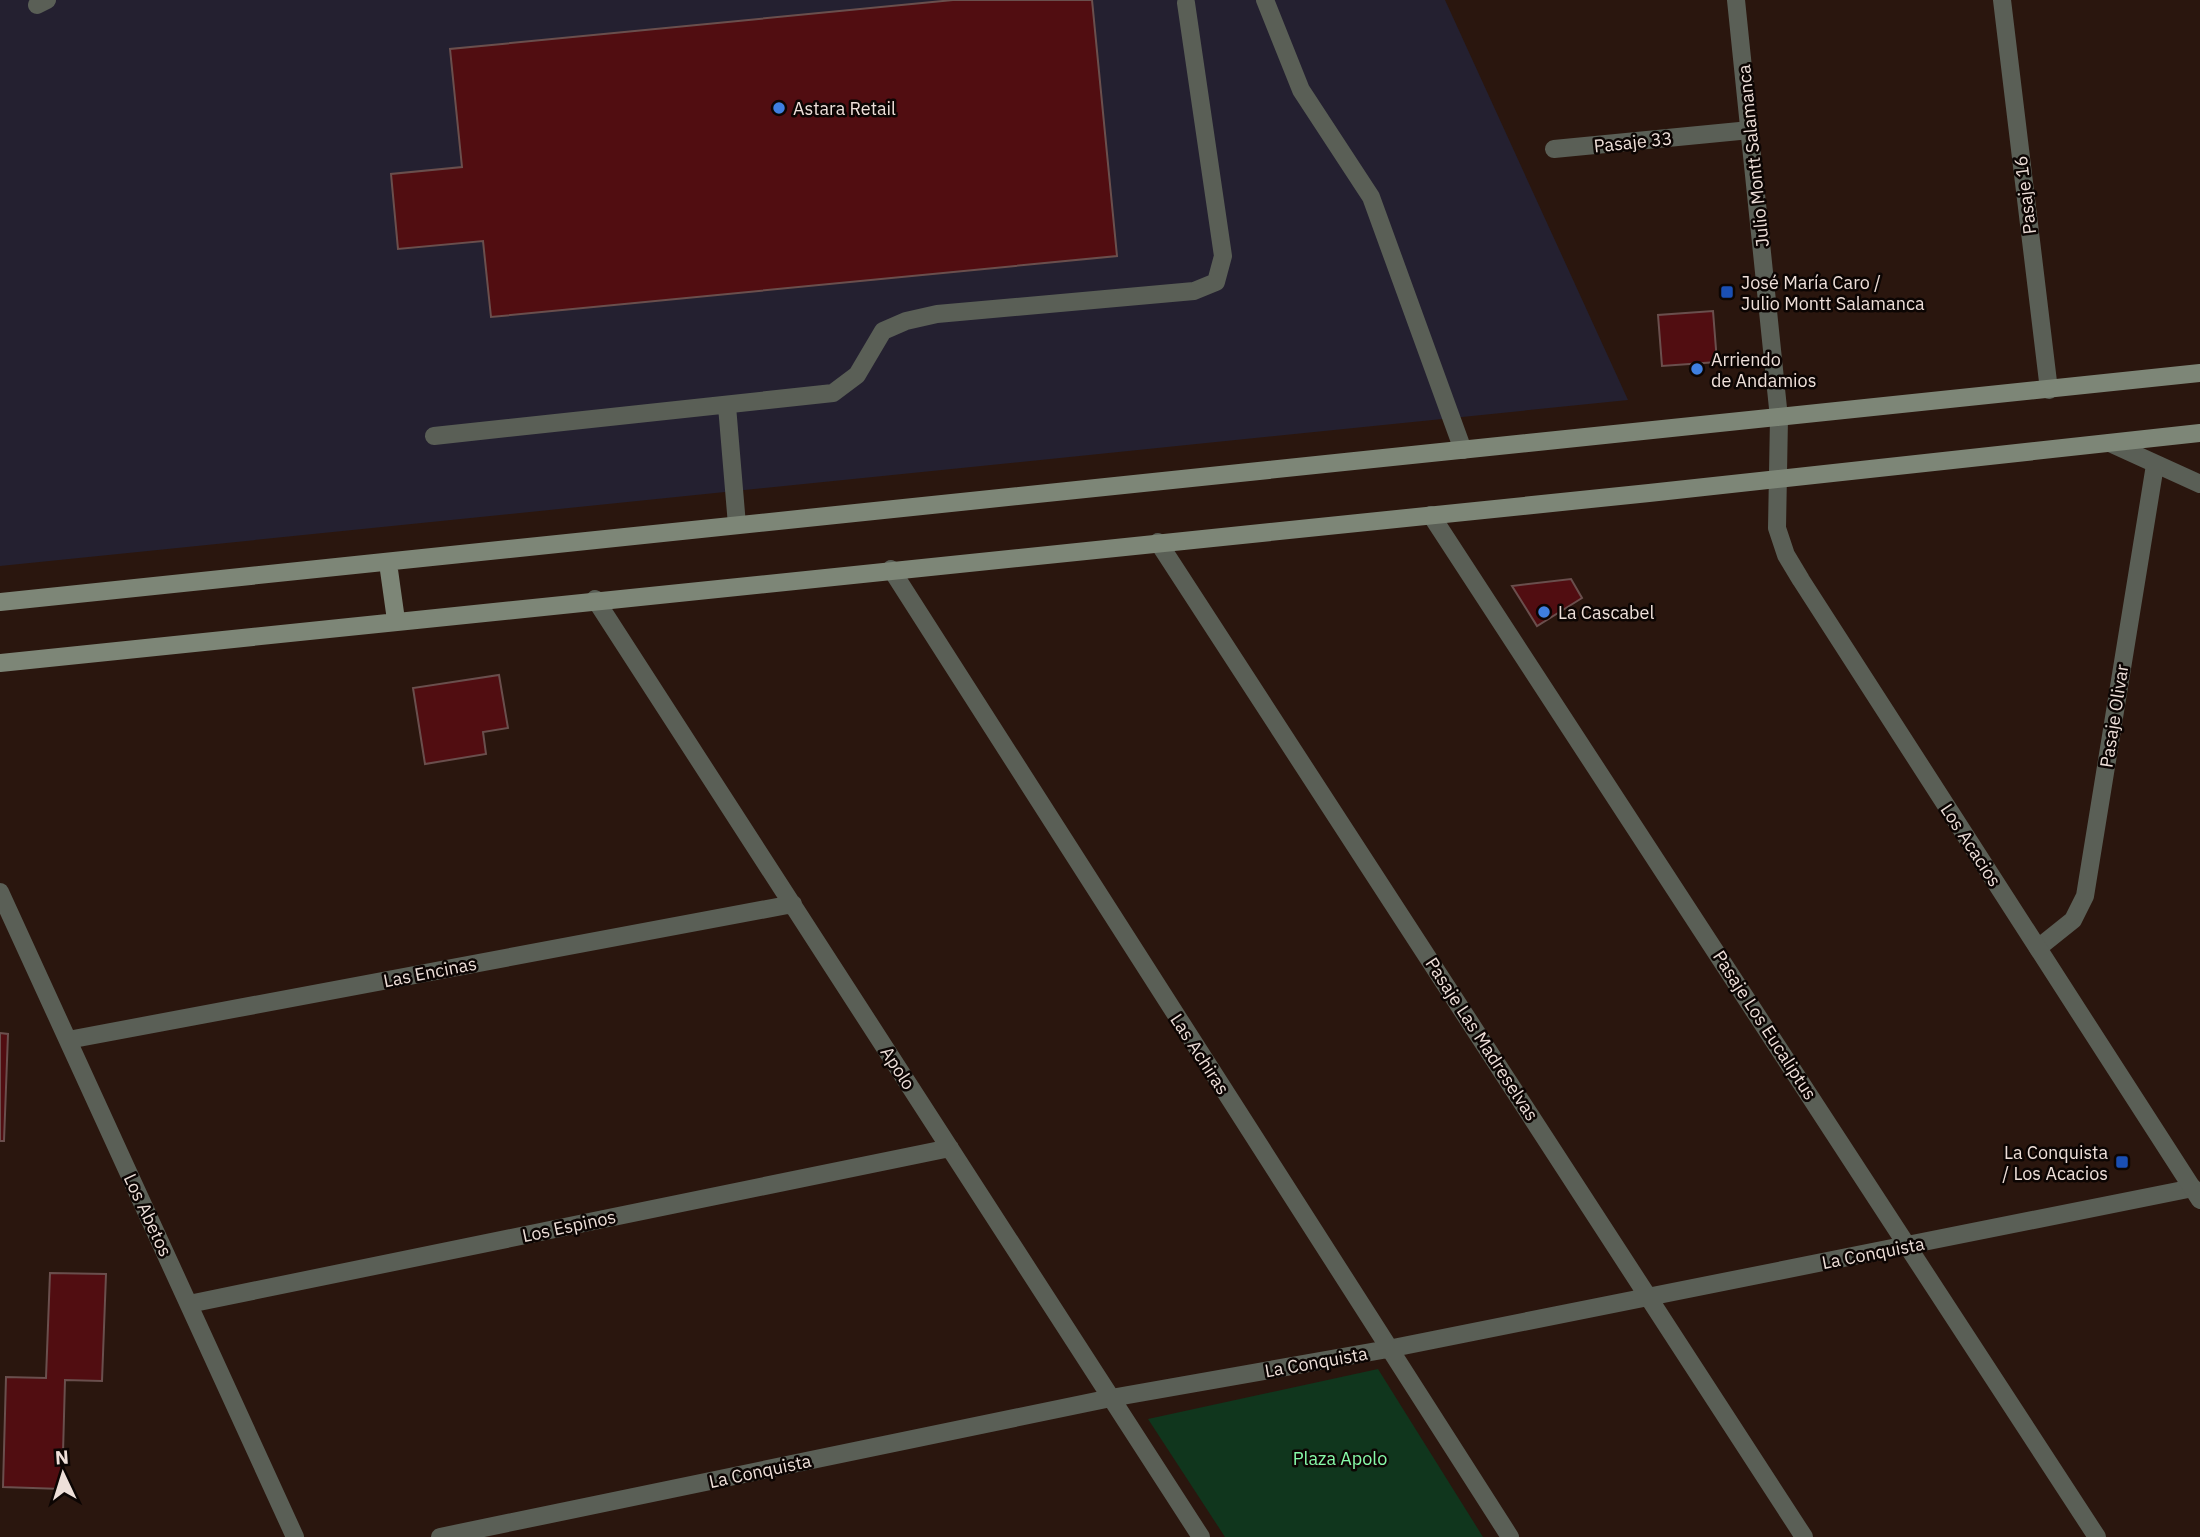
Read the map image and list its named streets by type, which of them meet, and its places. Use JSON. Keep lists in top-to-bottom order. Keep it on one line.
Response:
{"streets":{"street":["Pasaje 33","Julio Montt Salamanca","Pasaje 16","Pasaje Olivar","Los Acacios","Las Encinas","Pasaje Los Eucaliptus","Pasaje Las Madreselvas","Las Achiras","Apolo","Los Abetos","Los Espinos","La Conquista"]},"crossings":[["Pasaje 33","Julio Montt Salamanca"],["Julio Montt Salamanca","Los Acacios"],["Pasaje Olivar","Los Acacios"],["Los Acacios","La Conquista"],["Las Encinas","Apolo"],["Las Encinas","Los Abetos"],["Pasaje Los Eucaliptus","La Conquista"],["Pasaje Las Madreselvas","La Conquista"],["Las Achiras","La Conquista"],["Apolo","Los Espinos"],["Apolo","La Conquista"],["Los Abetos","Los Espinos"]],"parks":["Plaza Apolo"],"places":{"other":["Astara Retail","Arriendo de Andamios","La Cascabel"],"transit":["José María Caro / Julio Montt Salamanca","La Conquista / Los Acacios"]},"north":"top"}
